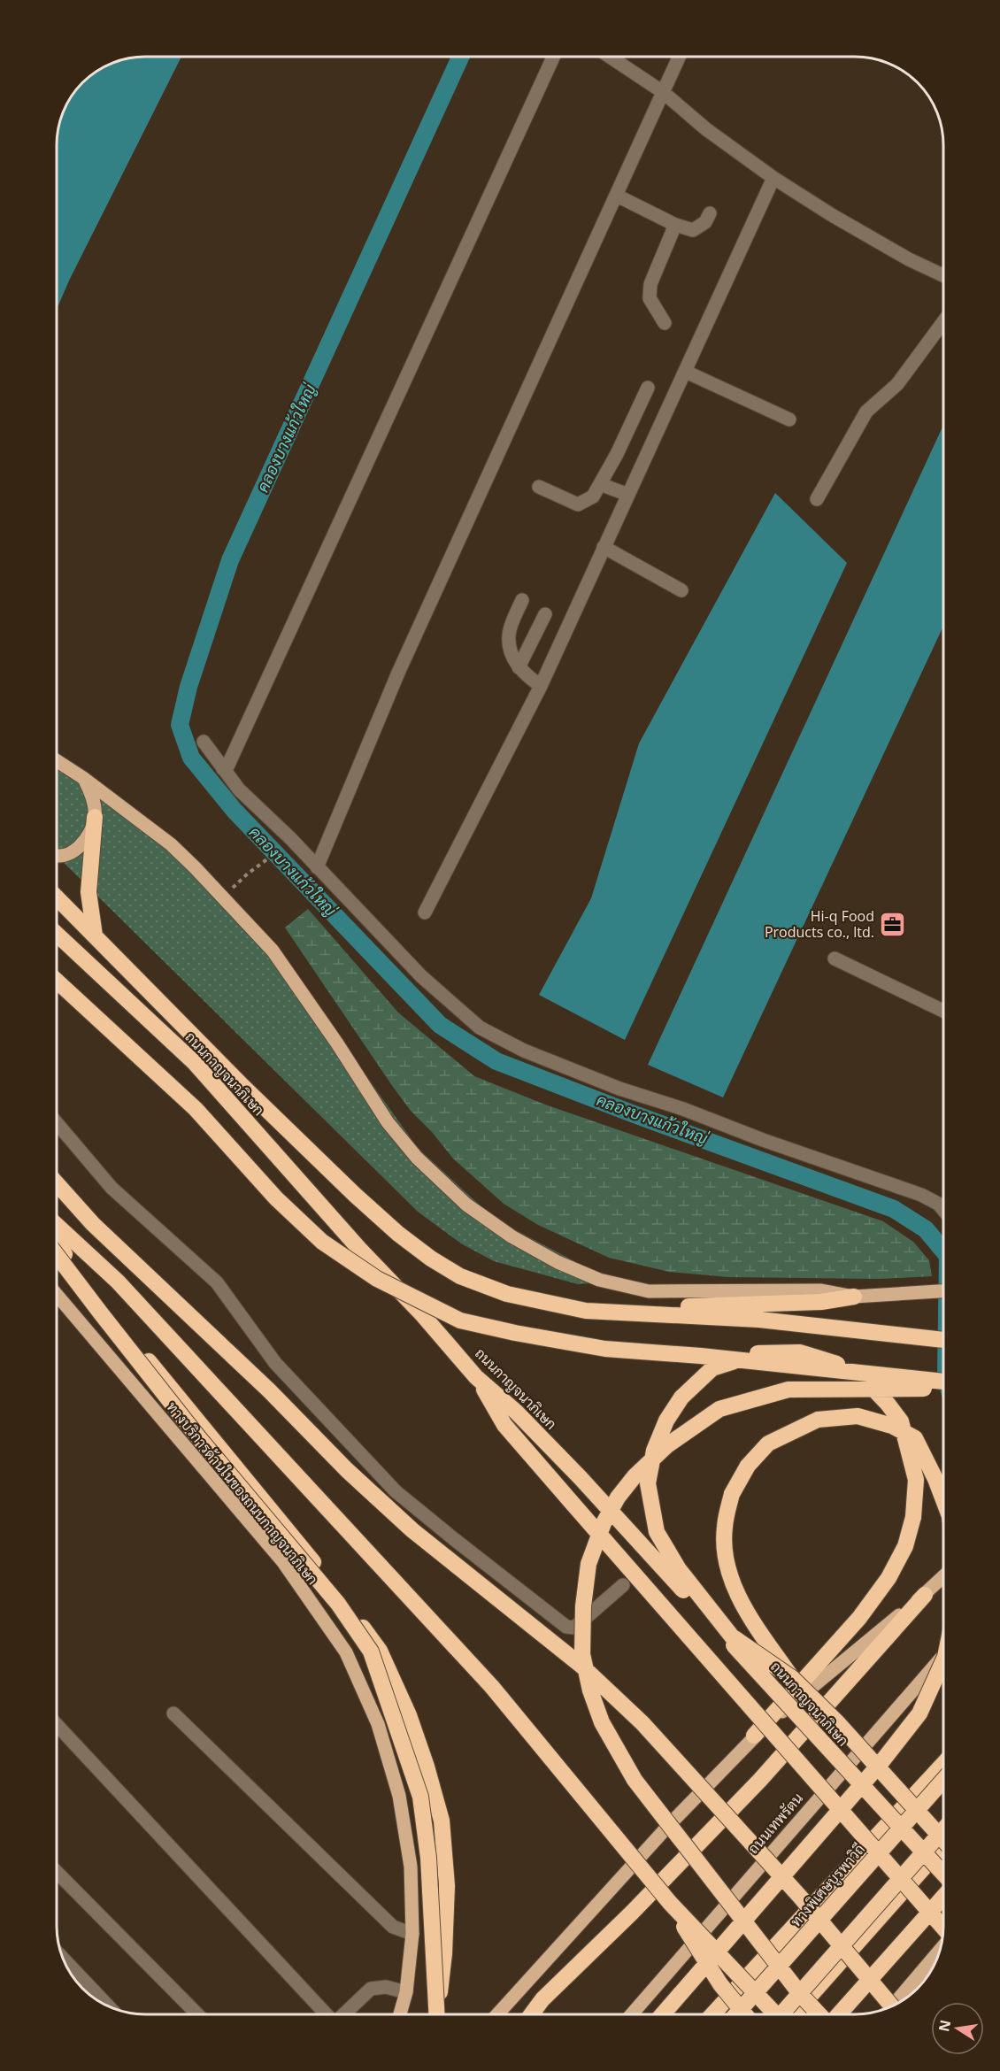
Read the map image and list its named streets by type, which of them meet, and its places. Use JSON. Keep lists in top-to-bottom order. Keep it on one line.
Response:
{"streets":{"highway":["ถนนกาญจนาภิเษก","ทางพิเศษบูรพาวิถี"],"main road":["ทางบริการด้านในของถนนกาญจนาภิเษก","ถนนเทพรัตน"]},"water":["คลองบางแก้วใหญ่"],"places":{"office":["Hi-q Food Products co., ltd."]},"north":"left"}
